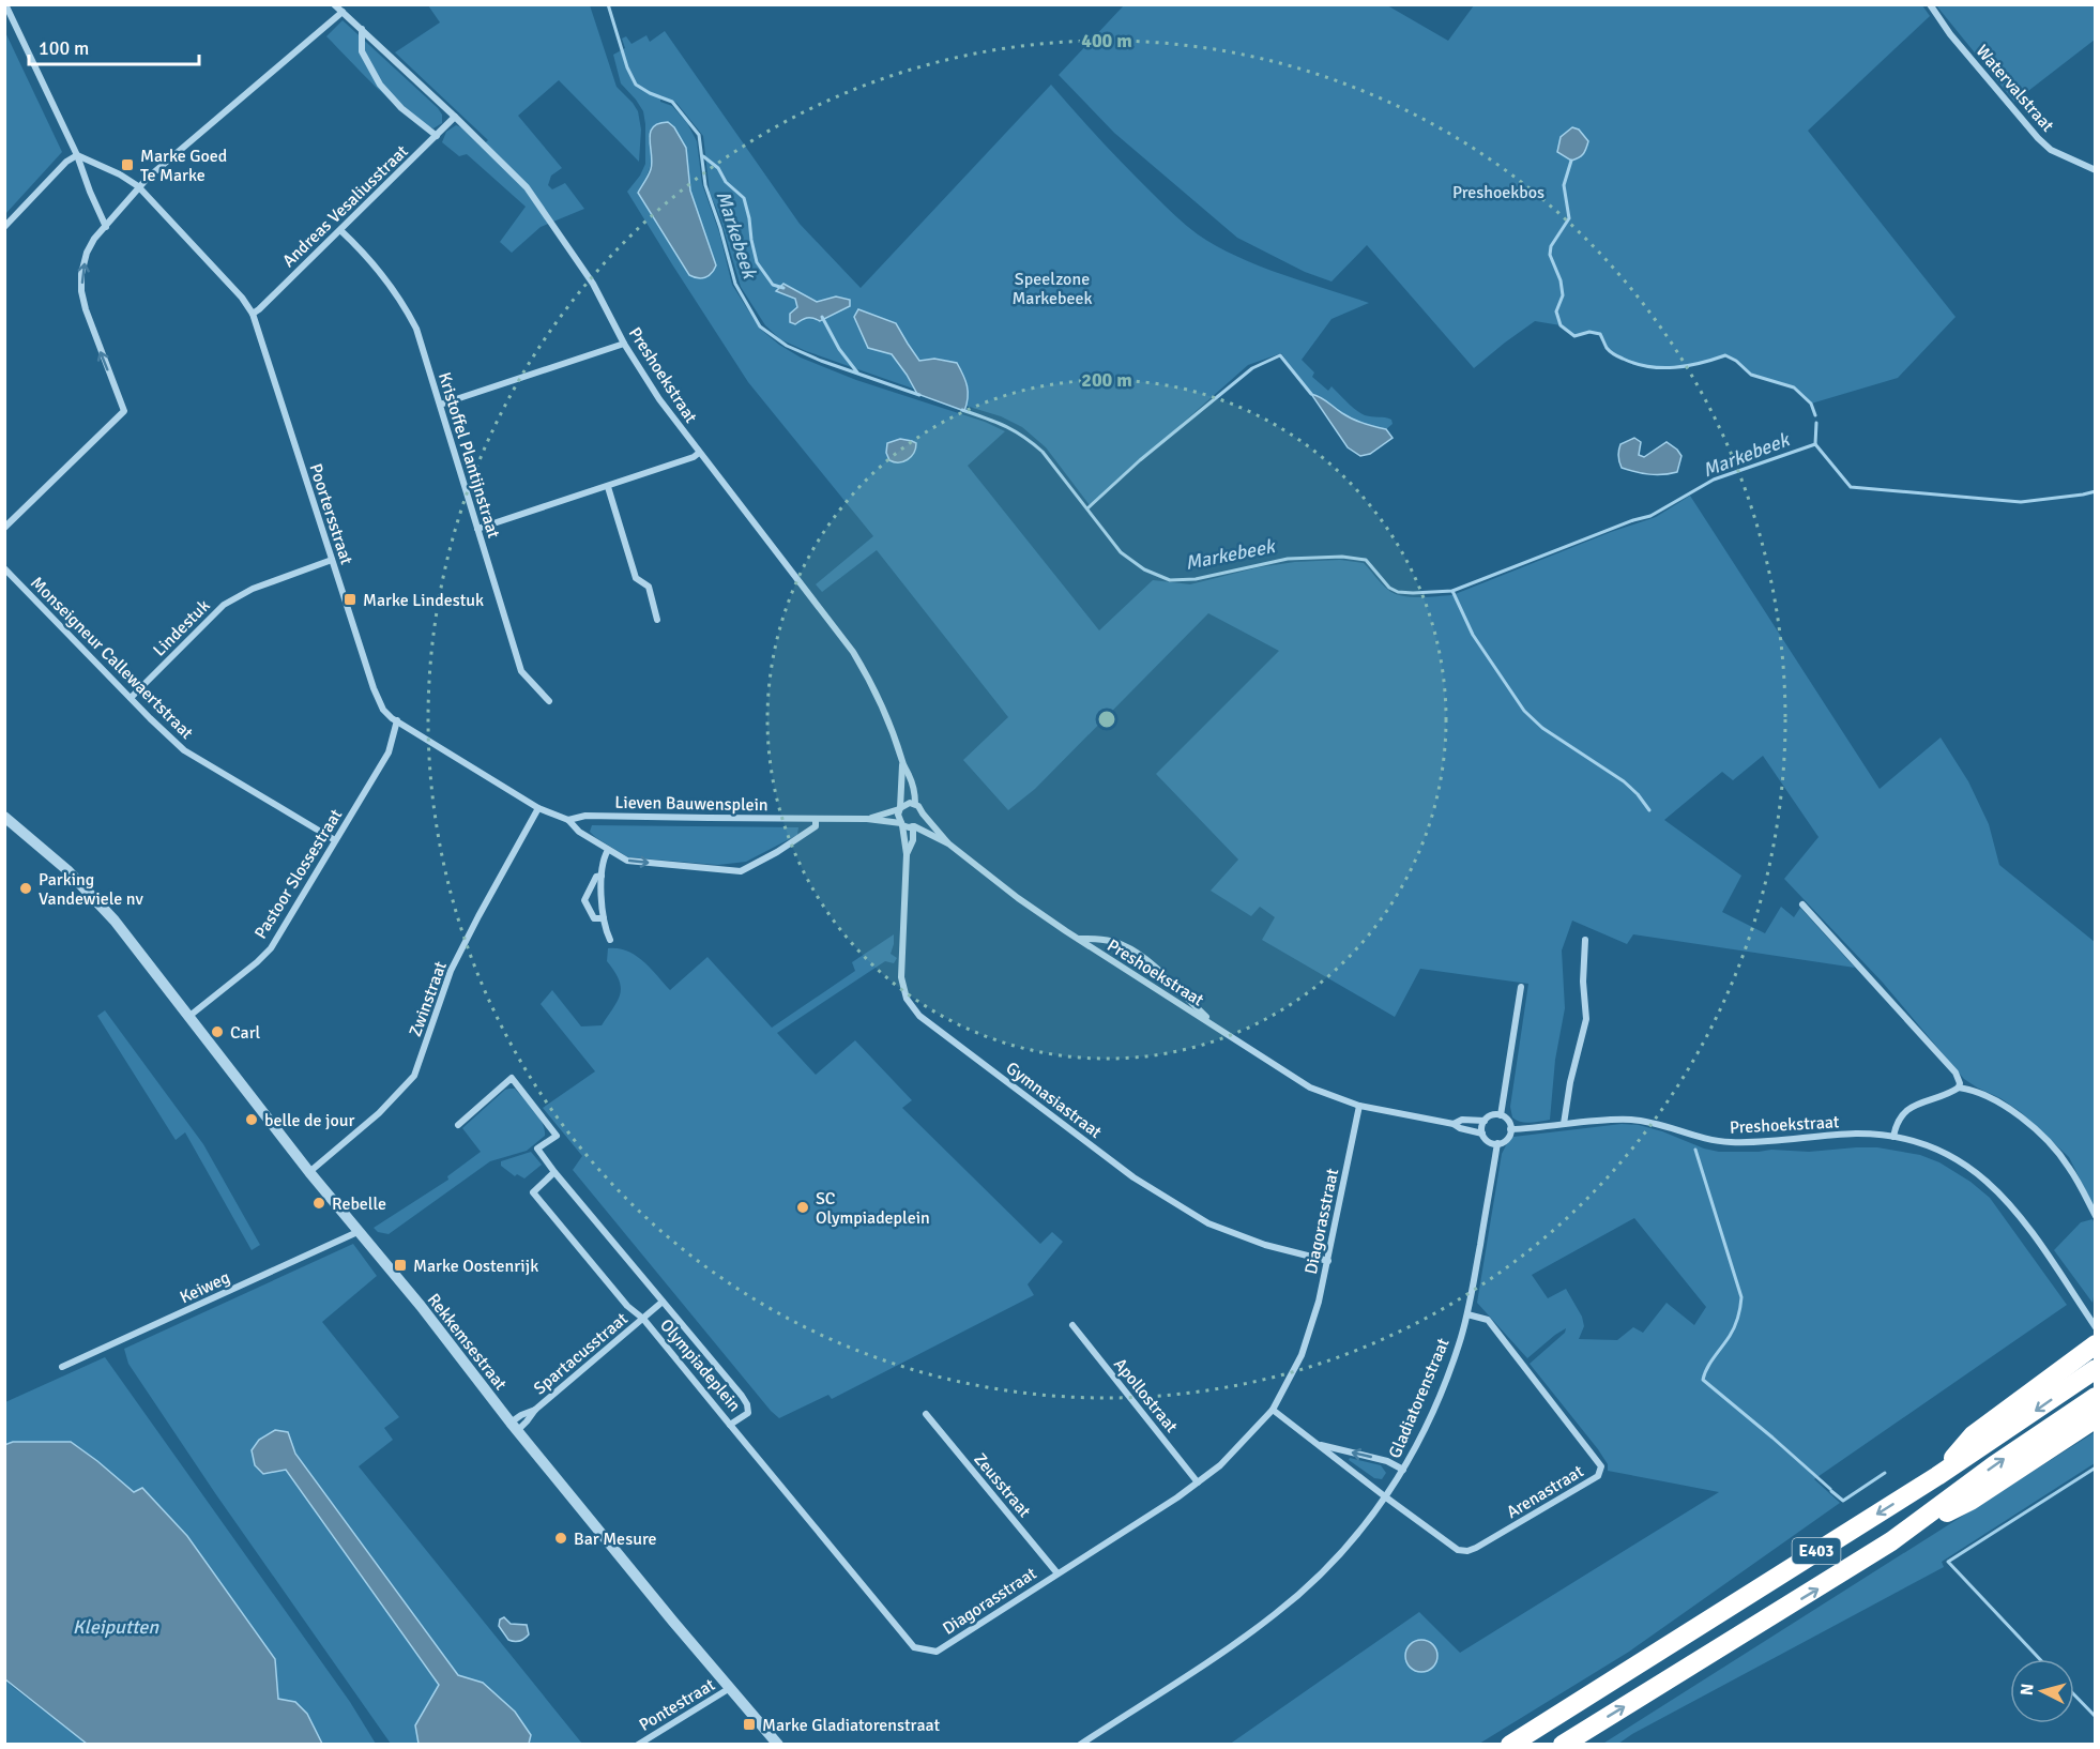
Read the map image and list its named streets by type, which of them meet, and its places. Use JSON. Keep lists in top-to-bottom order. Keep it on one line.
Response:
{"streets":{"highway":["E403"],"street":["Watervalstraat","Andreas Vesaliusstraat","Preshoekstraat","Kristoffel Plantijnstraat","Poortersstraat","Lindestuk","Monseigneur Callewaertstraat","Lieven Bauwensplein","Pastoor Slossestraat","Zwinstraat","Gymnasiastraat","Diagorasstraat","Keiweg","Rekkemsestraat","Spartacusstraat","Olympiadeplein","Apollostraat","Gladiatorenstraat","Zeusstraat","Arenastraat","Pontestraat"]},"crossings":[["Andreas Vesaliusstraat","Preshoekstraat"],["Andreas Vesaliusstraat","Kristoffel Plantijnstraat"],["Andreas Vesaliusstraat","Poortersstraat"],["Preshoekstraat","Lieven Bauwensplein"],["Preshoekstraat","Gymnasiastraat"],["Preshoekstraat","Diagorasstraat"],["Preshoekstraat","Gladiatorenstraat"],["Poortersstraat","Lindestuk"],["Poortersstraat","Lieven Bauwensplein"],["Poortersstraat","Pastoor Slossestraat"],["Poortersstraat","Zwinstraat"],["Lindestuk","Monseigneur Callewaertstraat"],["Monseigneur Callewaertstraat","Pastoor Slossestraat"],["Lieven Bauwensplein","Zwinstraat"],["Lieven Bauwensplein","Gymnasiastraat"],["Pastoor Slossestraat","Rekkemsestraat"],["Zwinstraat","Rekkemsestraat"],["Gymnasiastraat","Diagorasstraat"],["Diagorasstraat","Olympiadeplein"],["Diagorasstraat","Apollostraat"],["Diagorasstraat","Zeusstraat"],["Keiweg","Rekkemsestraat"],["Rekkemsestraat","Spartacusstraat"],["Rekkemsestraat","Pontestraat"],["Spartacusstraat","Olympiadeplein"],["Gladiatorenstraat","Arenastraat"]],"water":["Markebeek","Kleiputten"],"parks":["Preshoekbos","Speelzone Markebeek"],"places":{"transit":["Marke Goed Te Marke","Marke Lindestuk","Marke Oostenrijk","Marke Gladiatorenstraat"],"other":["Parking Vandewiele nv","Carl","belle de jour","Rebelle","SC Olympiadeplein","Bar Mesure"]},"scale_bar":"100 m","north":"left","rings":["400 m","200 m"]}
